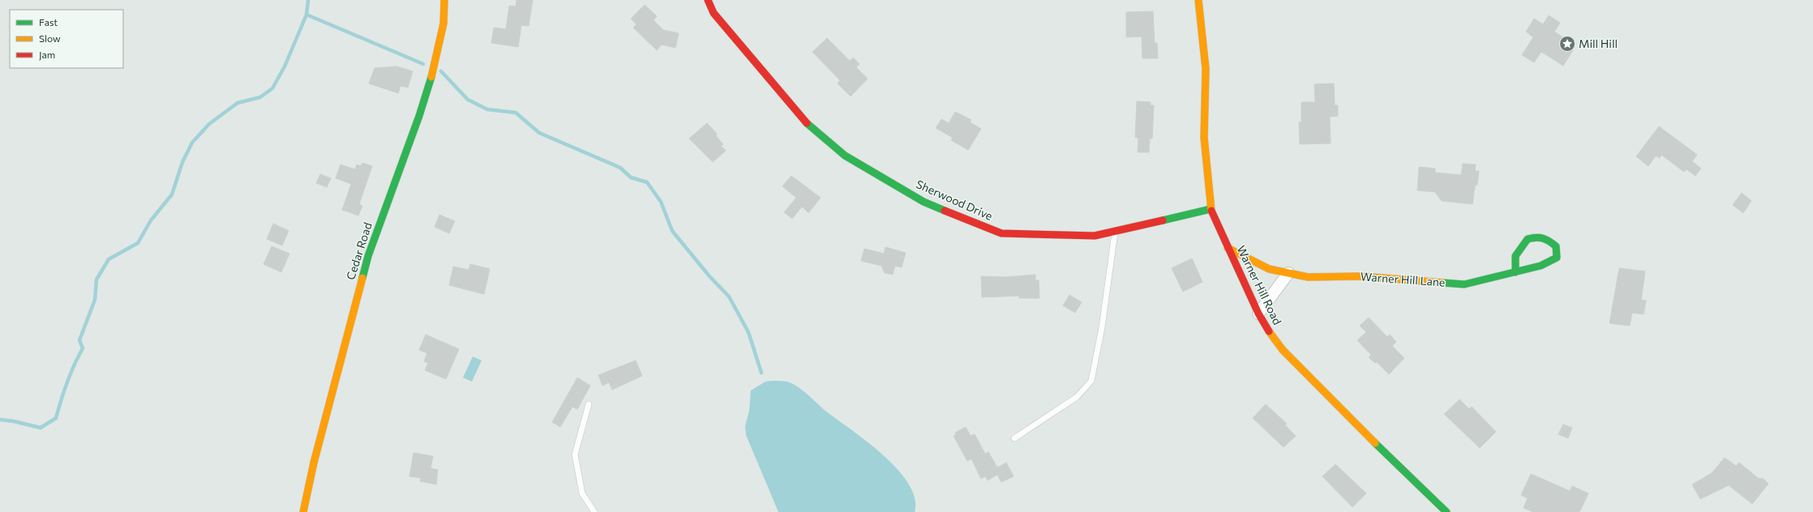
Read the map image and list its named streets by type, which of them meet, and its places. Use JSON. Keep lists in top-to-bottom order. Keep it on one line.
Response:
{"streets":{"street":["Sherwood Drive","Cedar Road","Warner Hill Lane","Warner Hill Road"]},"crossings":[["Sherwood Drive","Warner Hill Road"],["Warner Hill Lane","Warner Hill Road"]],"places":{"place":["Mill Hill"]},"legend":["Fast","Slow","Jam"]}
